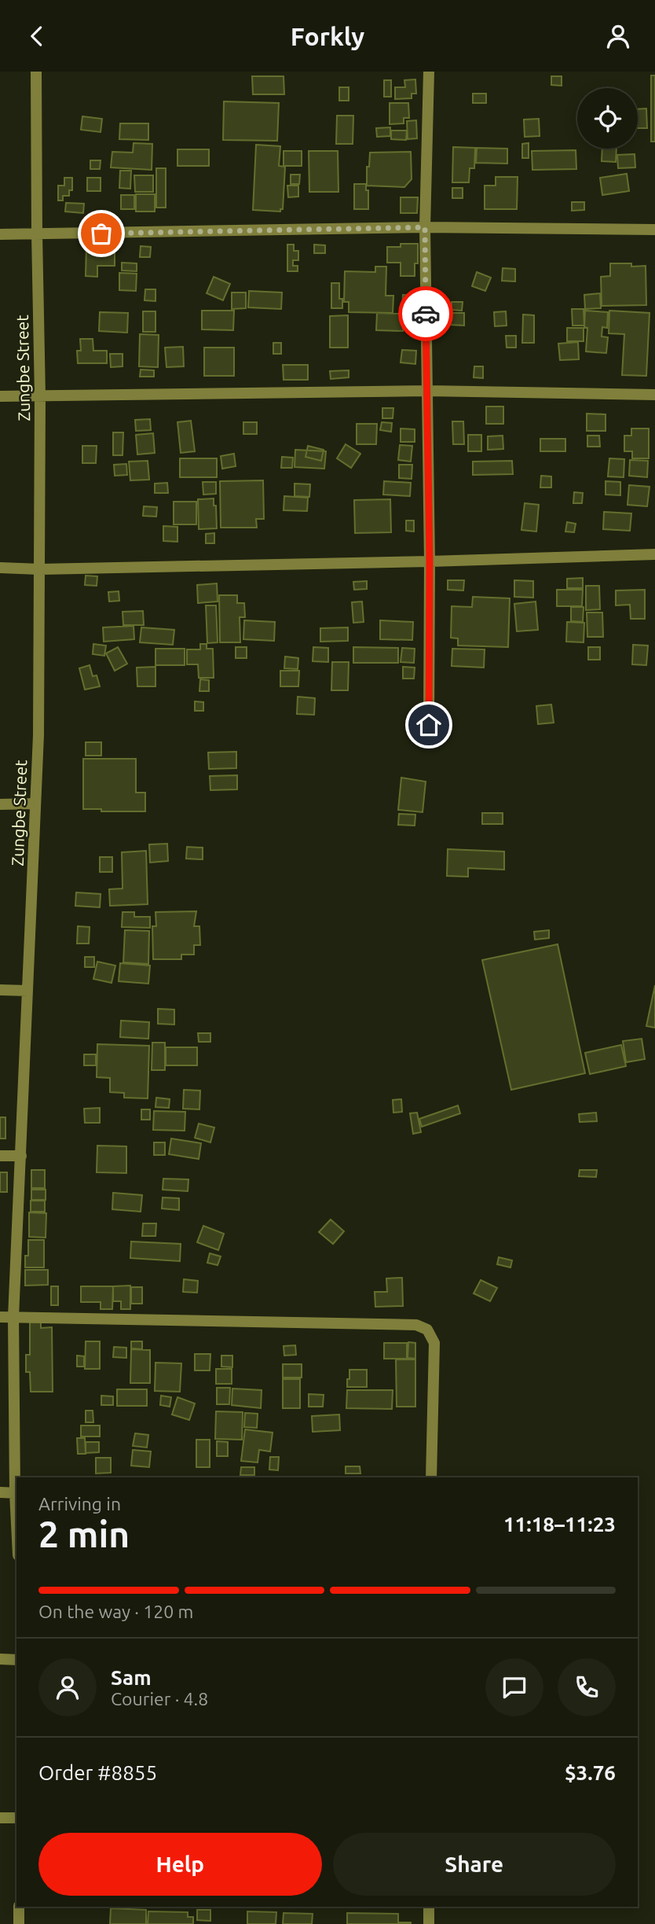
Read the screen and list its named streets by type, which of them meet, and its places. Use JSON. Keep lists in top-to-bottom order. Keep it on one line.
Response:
{"streets":{"street":["Zungbe Street"]},"page":{"header":"Forkly","heading":["2 min","Arriving in","11:18–11:23"],"panel":["Sam","Courier · 4.8","Order #8855","$3.76"],"bar":"On the way · 120 m","buttons":["Help","Share"]}}
